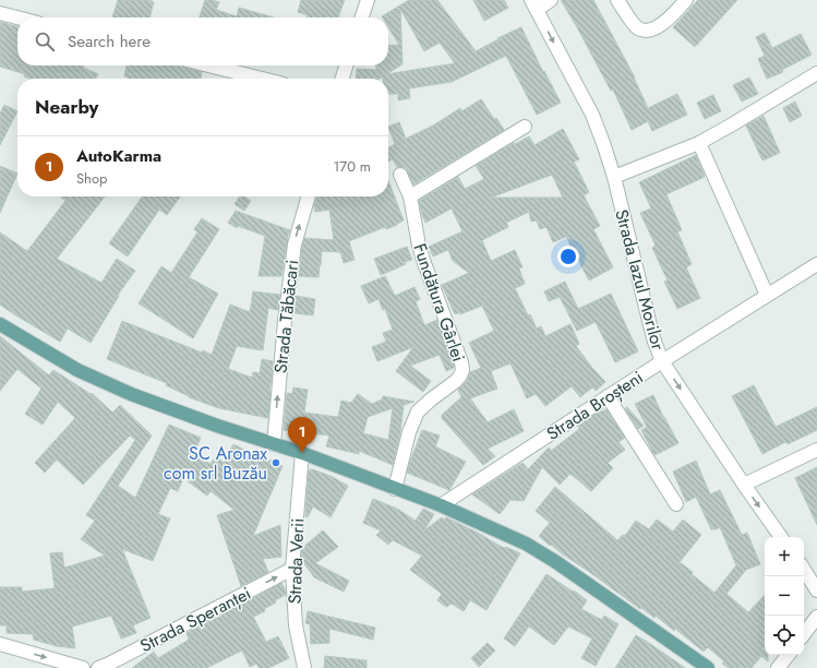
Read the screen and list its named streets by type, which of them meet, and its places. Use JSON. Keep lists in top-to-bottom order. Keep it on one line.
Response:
{"streets":{"street":["Strada Iazul Morilor","Fundătura Gârlei","Strada Tăbăcari","Strada Broșteni","Strada Verii","Strada Speranței"]},"crossings":[["Strada Iazul Morilor","Strada Broșteni"],["Strada Verii","Strada Speranței"]],"one_way":["Strada Tăbăcari","Strada Speranței"],"places":["SC Aronax com srl Buzău"],"page":{"search":"Search here","heading":"Nearby","list":[{"mark":"1","name":"AutoKarma","note":"Shop","value":"170 m"}],"pins":"1","map_buttons":["+","−"]}}
